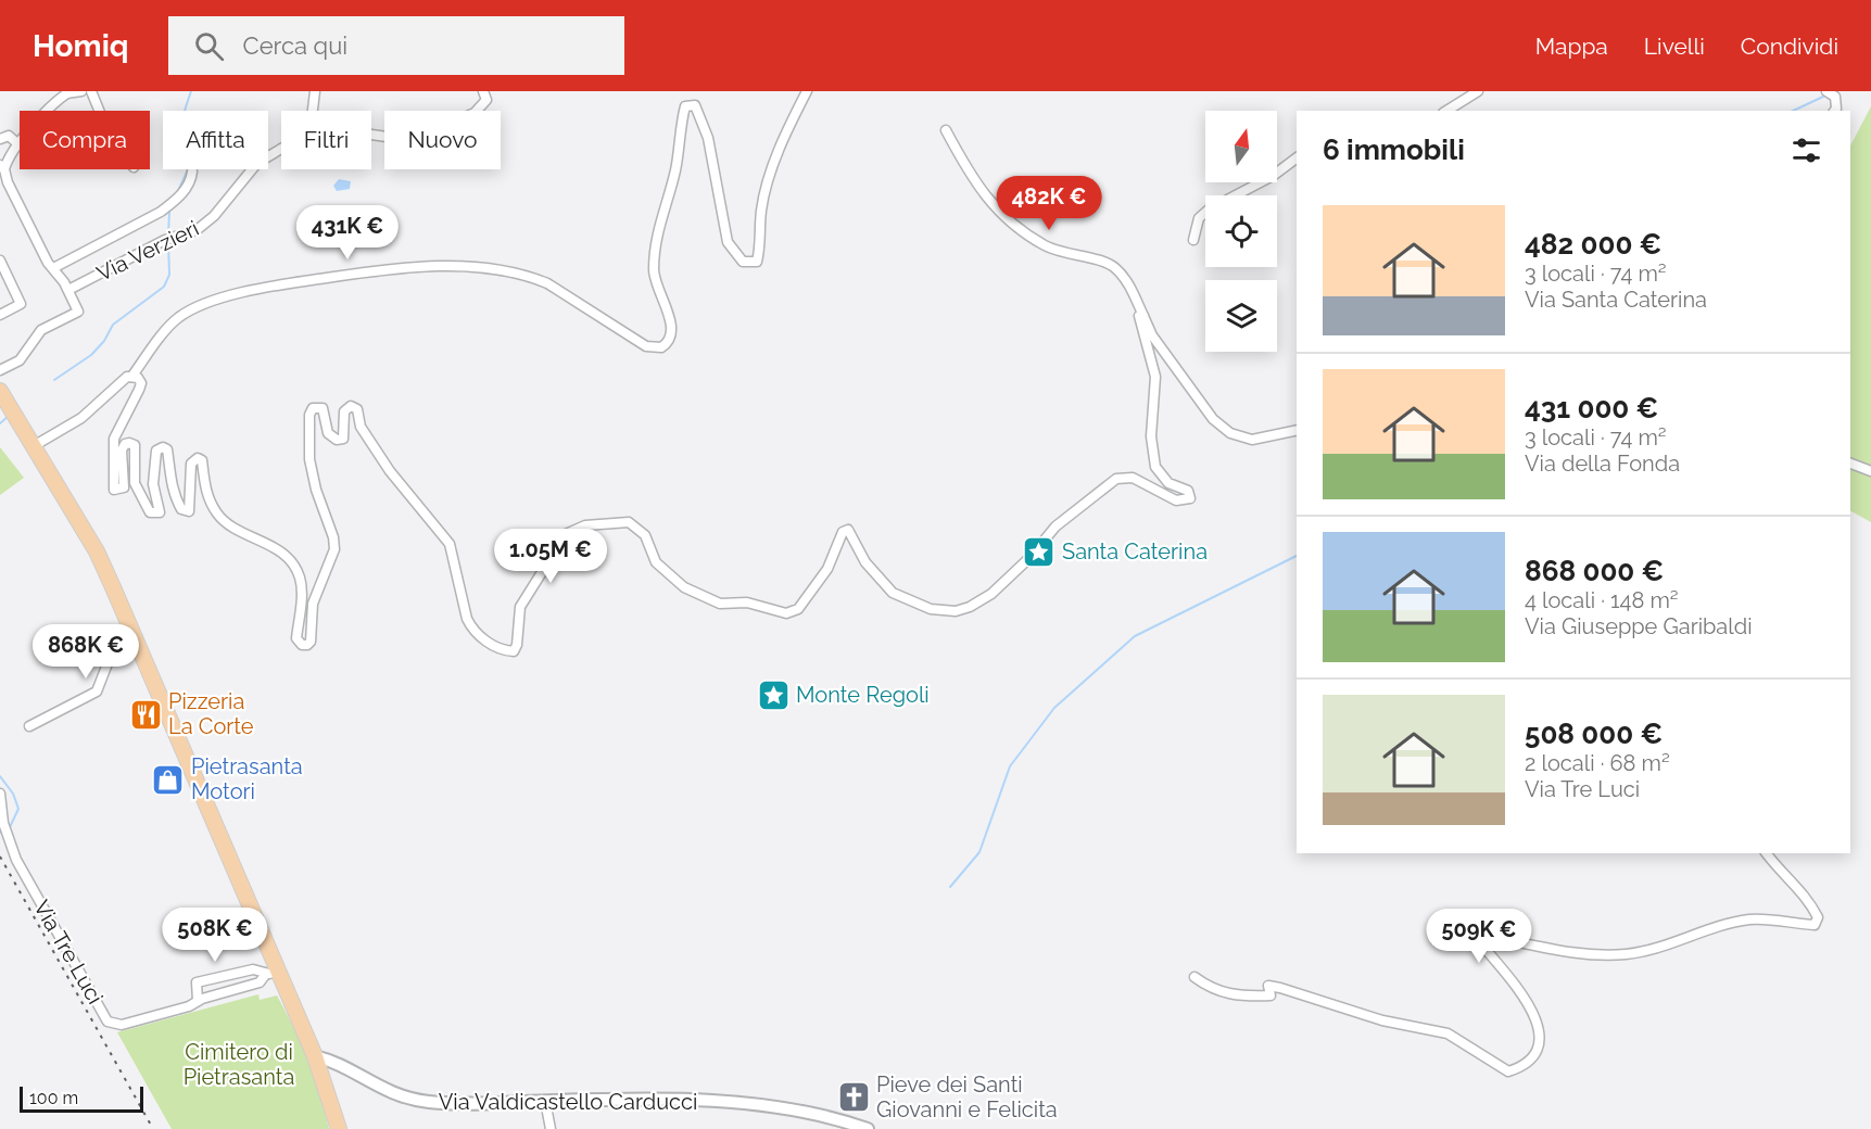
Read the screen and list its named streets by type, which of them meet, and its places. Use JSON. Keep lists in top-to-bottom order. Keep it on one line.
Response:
{"streets":{"street":["Via Verzieri","Via Tre Luci","Via Valdicastello Carducci"]},"parks":["Cimitero di Pietrasanta"],"places":{"place":["Santa Caterina","Monte Regoli"],"restaurant":["Pizzeria La Corte"],"shop":["Pietrasanta Motori"],"church":["Pieve dei Santi Giovanni e Felicita"]},"scale_bar":"100 m","north":"top","page":{"header":"Homiq","search":"Cerca qui","nav":["Mappa","Livelli","Condividi"],"chip":["Compra","Affitta","Filtri","Nuovo"],"heading":"6 immobili","price":["482K €","431K €","1.05M €","868K €","508K €","509K €"],"list":[{"name":"482 000 €","note":"3 locali · 74 m² · Via Santa Caterina"},{"name":"431 000 €","note":"3 locali · 74 m² · Via della Fonda"},{"name":"868 000 €","note":"4 locali · 148 m² · Via Giuseppe Garibaldi"},{"name":"508 000 €","note":"2 locali · 68 m² · Via Tre Luci"}],"scale":"100 m"}}
